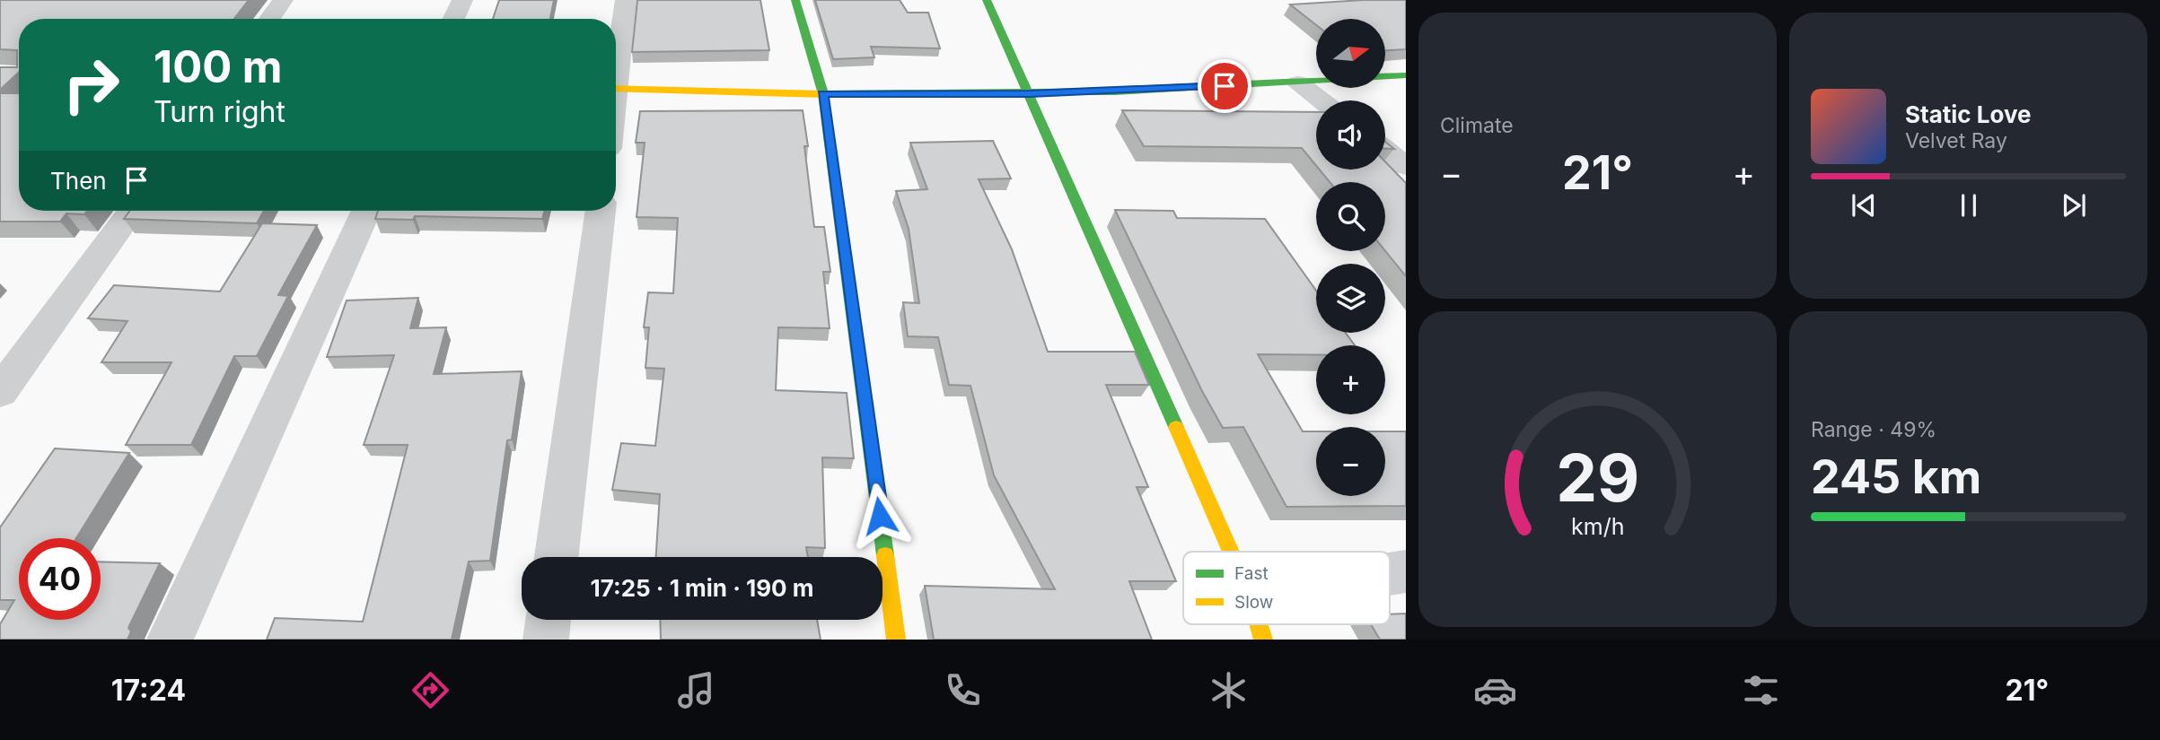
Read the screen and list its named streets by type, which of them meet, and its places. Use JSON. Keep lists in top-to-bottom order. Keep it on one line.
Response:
{"legend":["Fast","Slow"],"north":"right","page":{"tile":["Climate",["Range · 49%","245 km"]],"map_buttons":["+","−"],"turn":["100 m","Turn right"],"song":["Static Love","Velvet Ray"],"heat":["−","21°","+"],"then":"Then","limit":"40","trip":"17:25 · 1 min · 190 m","tabs":["17:24","21°"],"gauge":["29","km/h"]}}
